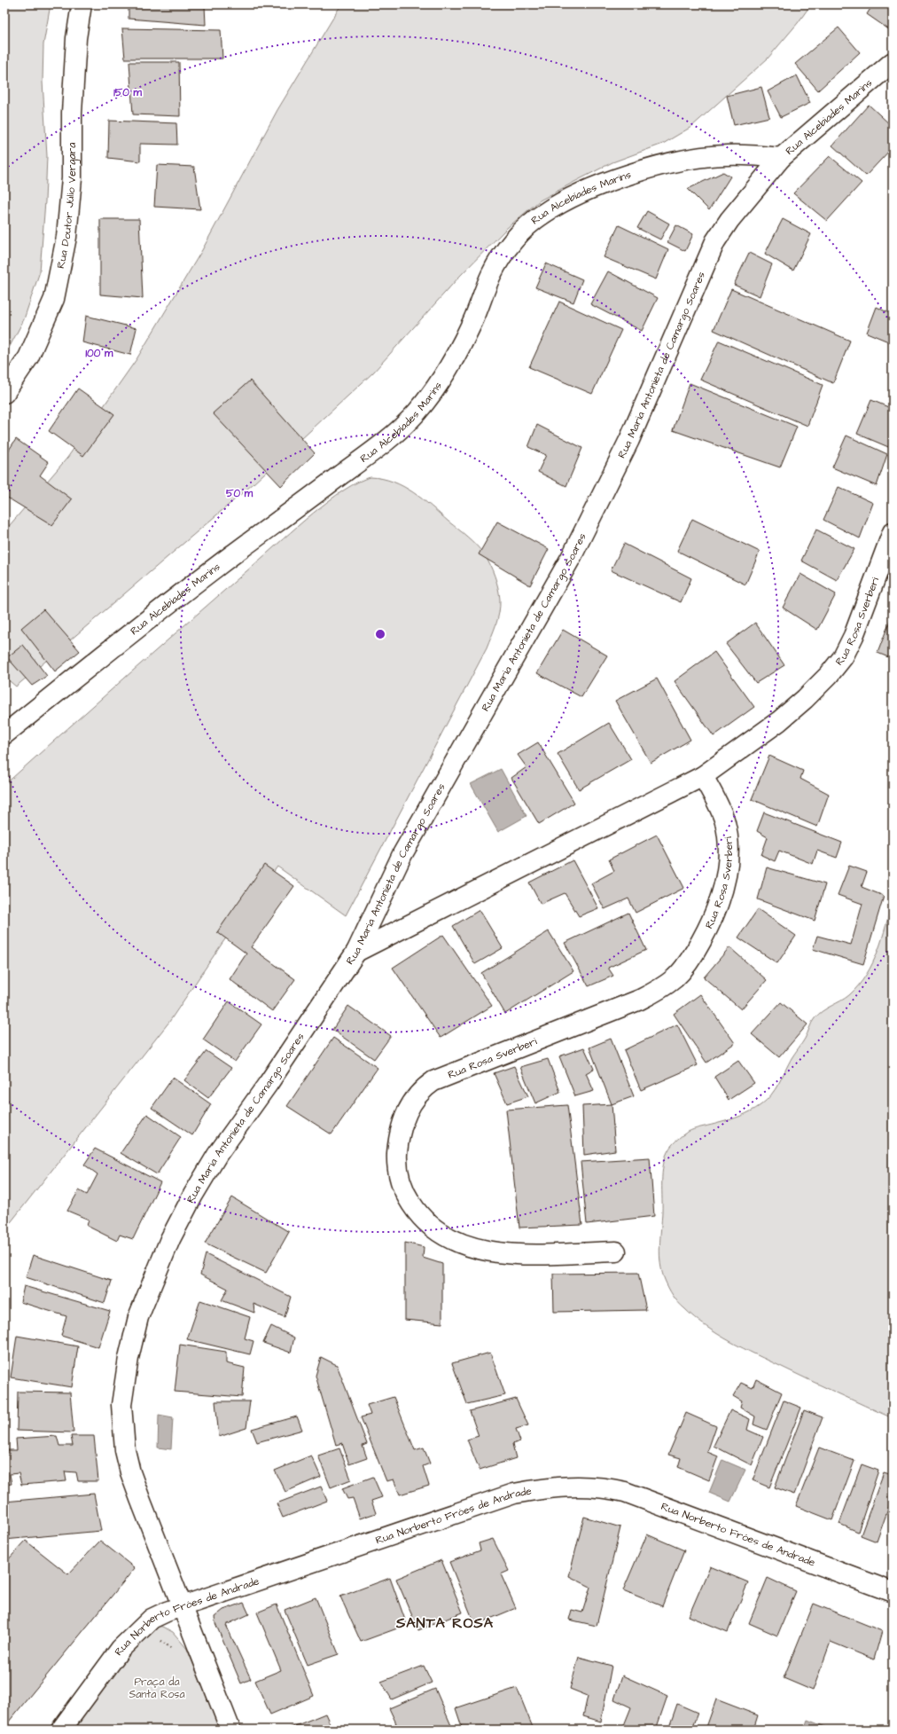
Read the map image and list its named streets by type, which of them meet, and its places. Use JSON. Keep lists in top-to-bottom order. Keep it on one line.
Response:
{"streets":{"street":["Rua Alcebiades Marins","Rua Alcebíades Marins","Rua Doutor Júlio Vergara","Rua Maria Antonieta de Camargo Soares","Rua Rosa Sverberi","Rua Norberto Fróes de Andrade"]},"crossings":[["Rua Alcebiades Marins","Rua Alcebíades Marins"],["Rua Alcebiades Marins","Rua Maria Antonieta de Camargo Soares"],["Rua Alcebíades Marins","Rua Maria Antonieta de Camargo Soares"],["Rua Maria Antonieta de Camargo Soares","Rua Rosa Sverberi"],["Rua Maria Antonieta de Camargo Soares","Rua Norberto Fróes de Andrade"]],"districts":["SANTA ROSA"],"parks":["Praça da Santa Rosa"],"rings":["150 m","100 m","50 m"]}
